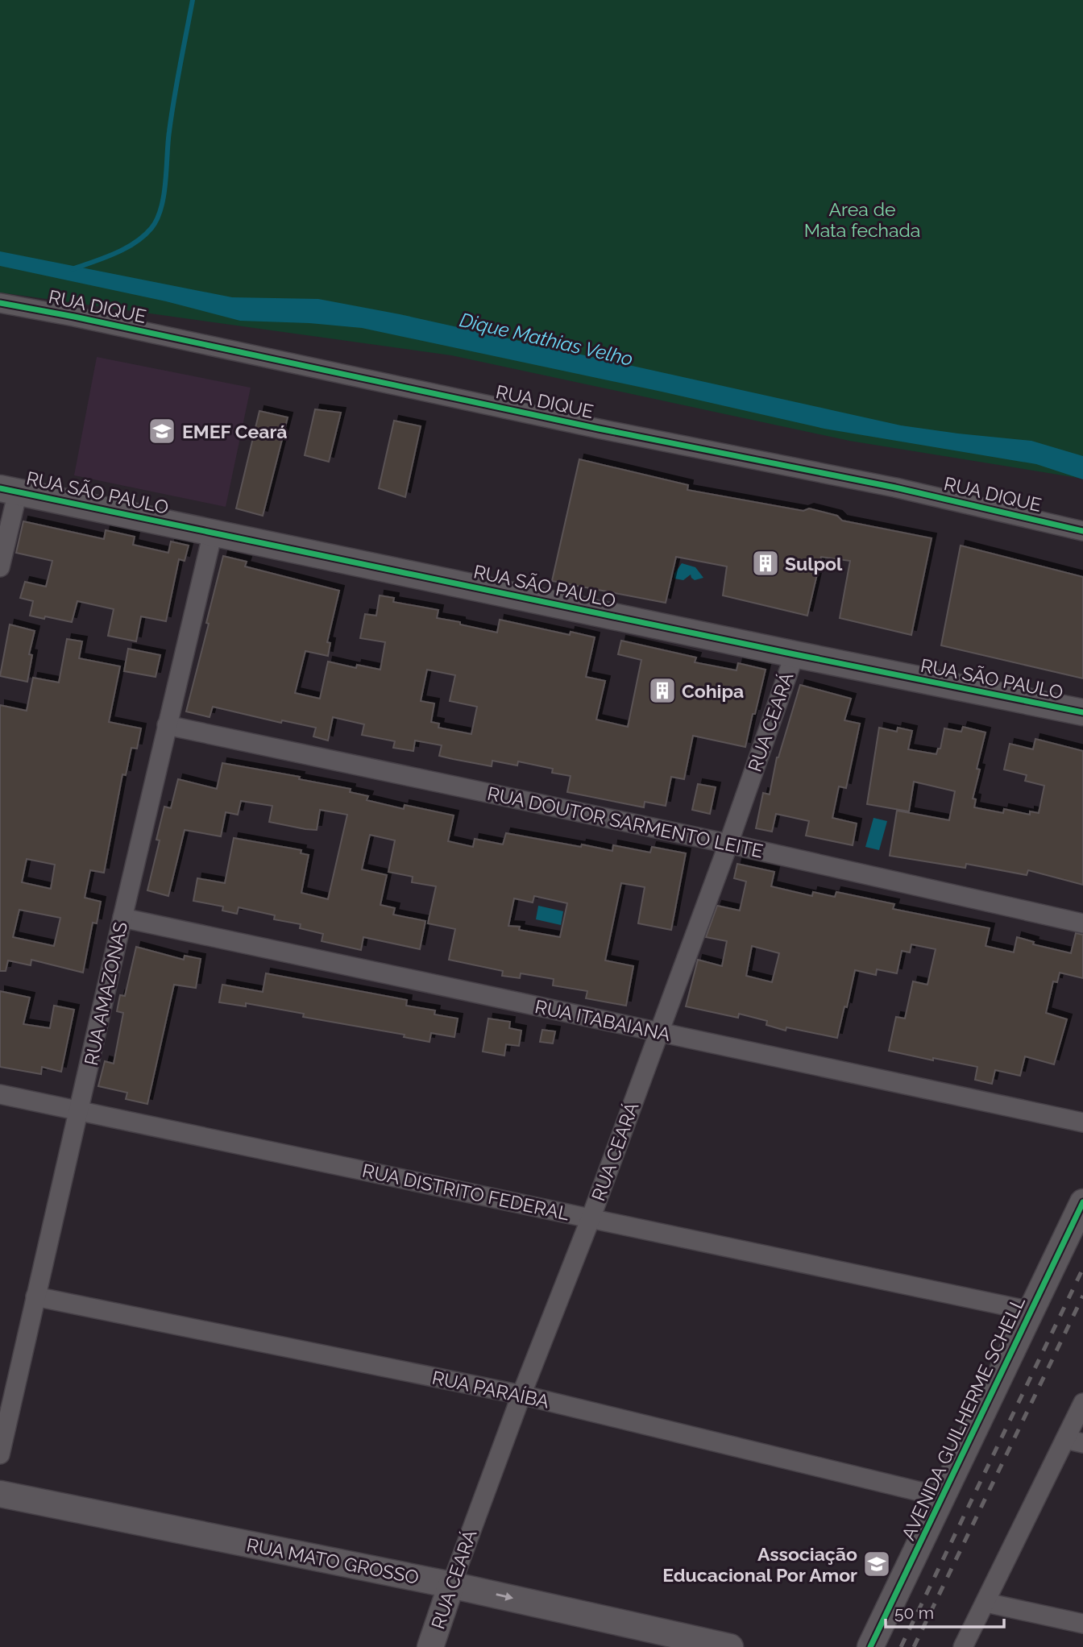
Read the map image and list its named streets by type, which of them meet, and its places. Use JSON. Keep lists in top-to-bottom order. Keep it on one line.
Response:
{"streets":{"street":["RUA DIQUE","RUA SÃO PAULO","RUA CEARÁ","RUA DOUTOR SARMENTO LEITE","RUA AMAZONAS","RUA ITABAIANA","RUA DISTRITO FEDERAL","RUA PARAÍBA","AVENIDA GUILHERME SCHELL","RUA MATO GROSSO"]},"crossings":[["RUA SÃO PAULO","RUA CEARÁ"],["RUA SÃO PAULO","RUA AMAZONAS"],["RUA CEARÁ","RUA DOUTOR SARMENTO LEITE"],["RUA CEARÁ","RUA ITABAIANA"],["RUA CEARÁ","RUA DISTRITO FEDERAL"],["RUA CEARÁ","RUA PARAÍBA"],["RUA CEARÁ","RUA MATO GROSSO"],["RUA DOUTOR SARMENTO LEITE","RUA AMAZONAS"],["RUA AMAZONAS","RUA ITABAIANA"],["RUA AMAZONAS","RUA DISTRITO FEDERAL"],["RUA AMAZONAS","RUA PARAÍBA"],["RUA DISTRITO FEDERAL","AVENIDA GUILHERME SCHELL"],["RUA PARAÍBA","AVENIDA GUILHERME SCHELL"]],"one_way":["RUA MATO GROSSO"],"water":["Dique Mathias Velho"],"parks":["Area de Mata fechada"],"places":{"school or university":["EMEF Ceará","Associação Educacional Por Amor"],"building":["Sulpol","Cohipa"]},"scale_bar":"50 m"}
